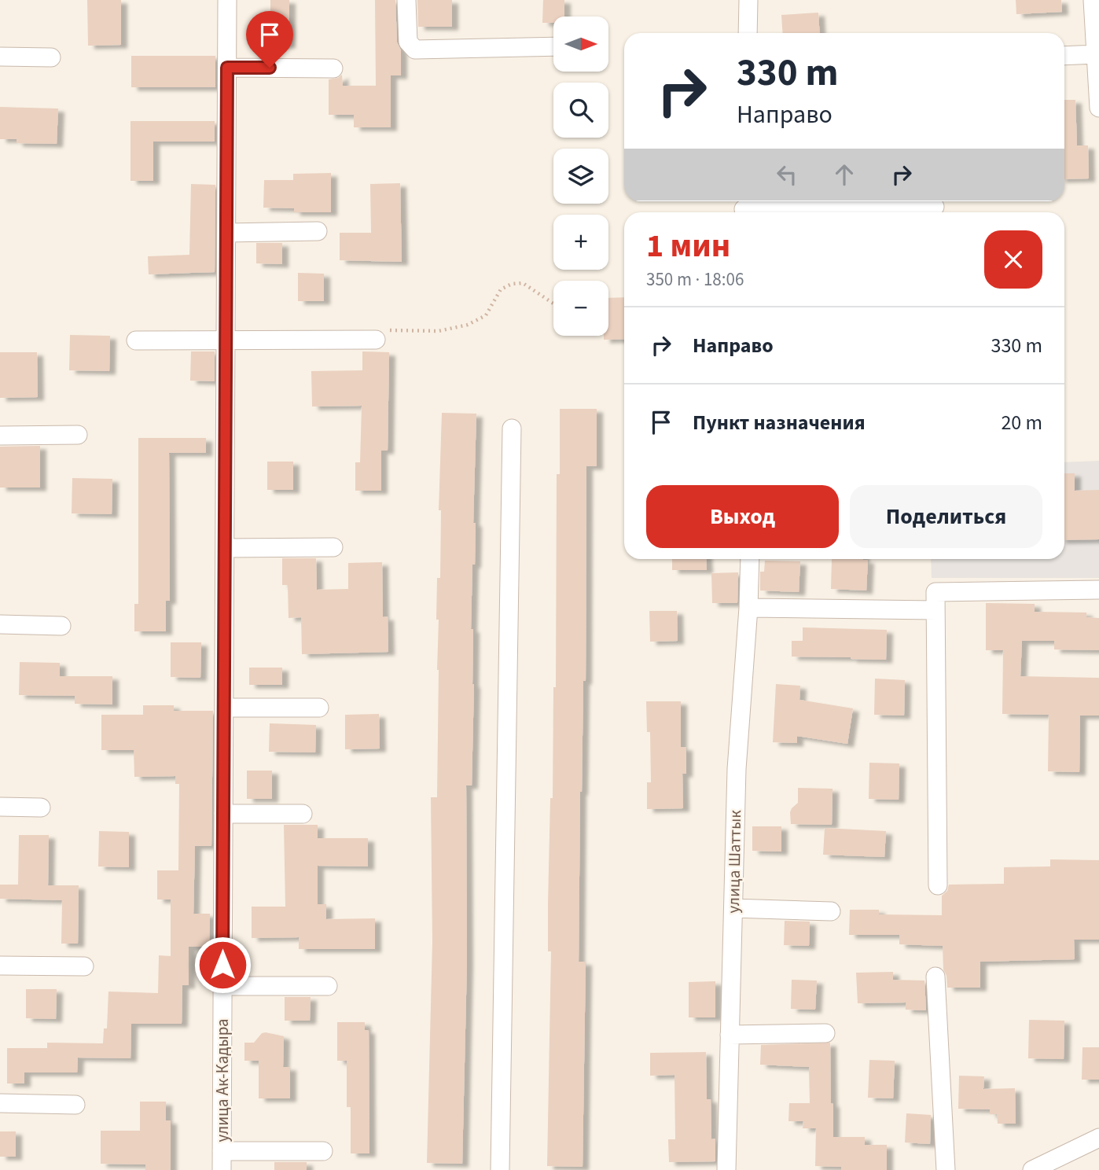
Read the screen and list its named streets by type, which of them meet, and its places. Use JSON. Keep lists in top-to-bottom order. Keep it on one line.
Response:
{"streets":{"street":["улица Шаттык","улица Ак-Кадыра"]},"north":"right","page":{"map_buttons":["+","−"],"turn":["330 m","Направо"],"heading":["1 мин","350 m · 18:06"],"list":[{"name":"Направо","value":"330 m"},{"name":"Пункт назначения","value":"20 m"}],"buttons":["Выход","Поделиться"]}}
